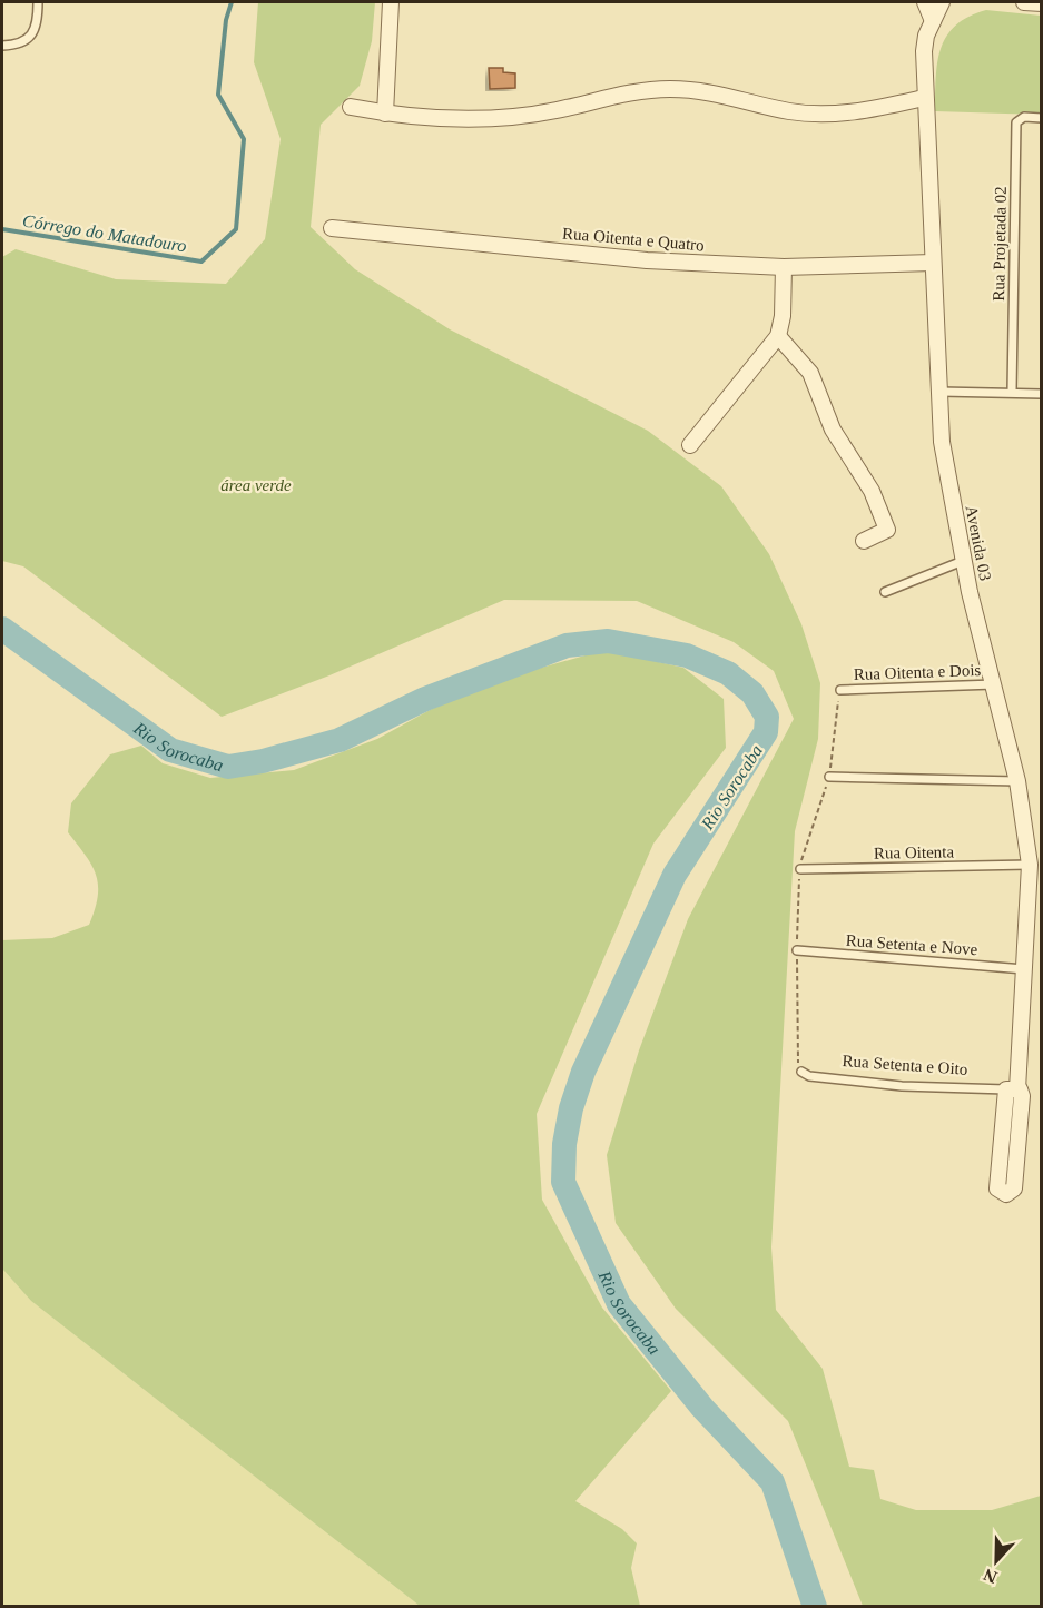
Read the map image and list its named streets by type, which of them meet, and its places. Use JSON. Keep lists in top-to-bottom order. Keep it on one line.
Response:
{"streets":{"street":["Rua Oitenta e Quatro","Avenida 03"],"lane":["Rua Projetada 02","Rua Oitenta e Dois","Rua Oitenta","Rua Setenta e Nove","Rua Setenta e Oito"]},"crossings":[["Rua Oitenta e Quatro","Avenida 03"],["Avenida 03","Rua Oitenta e Dois"],["Avenida 03","Rua Oitenta"],["Avenida 03","Rua Setenta e Nove"],["Avenida 03","Rua Setenta e Oito"]],"water":["Córrego do Matadouro","Rio Sorocaba"],"parks":["área verde"],"north":"bottom"}
